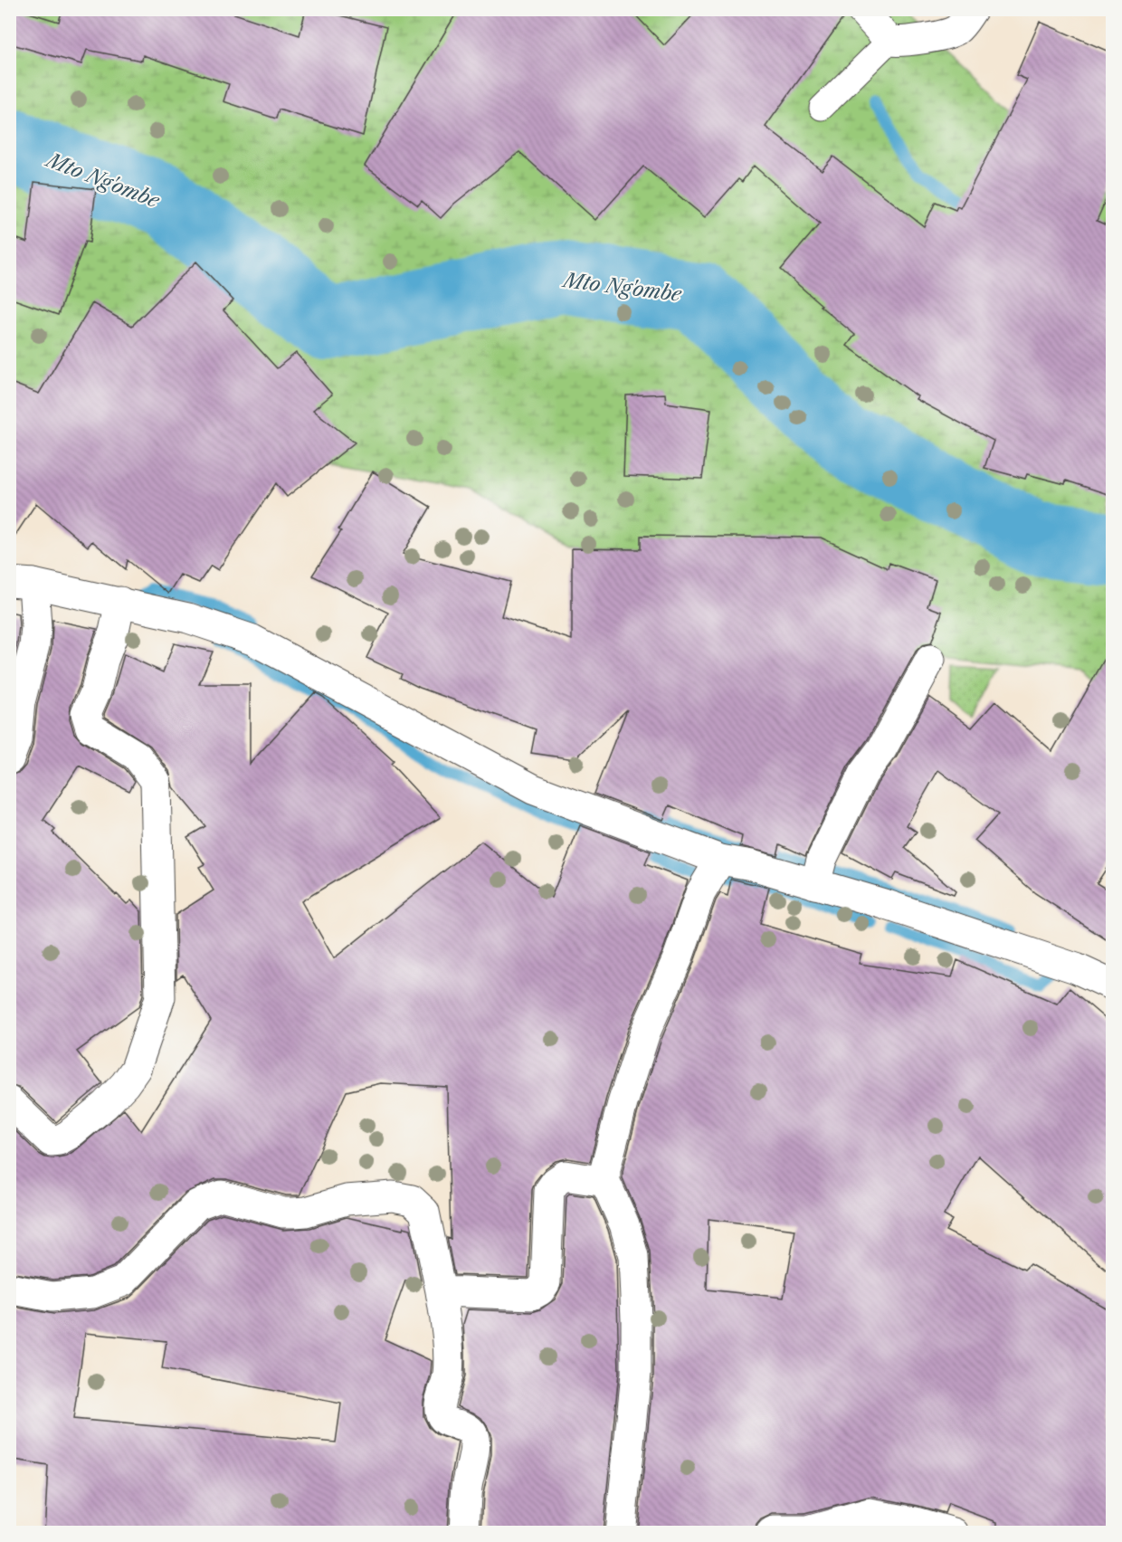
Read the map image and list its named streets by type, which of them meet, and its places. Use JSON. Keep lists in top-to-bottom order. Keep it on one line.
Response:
{"water":["Mto Ng'ombe"]}
